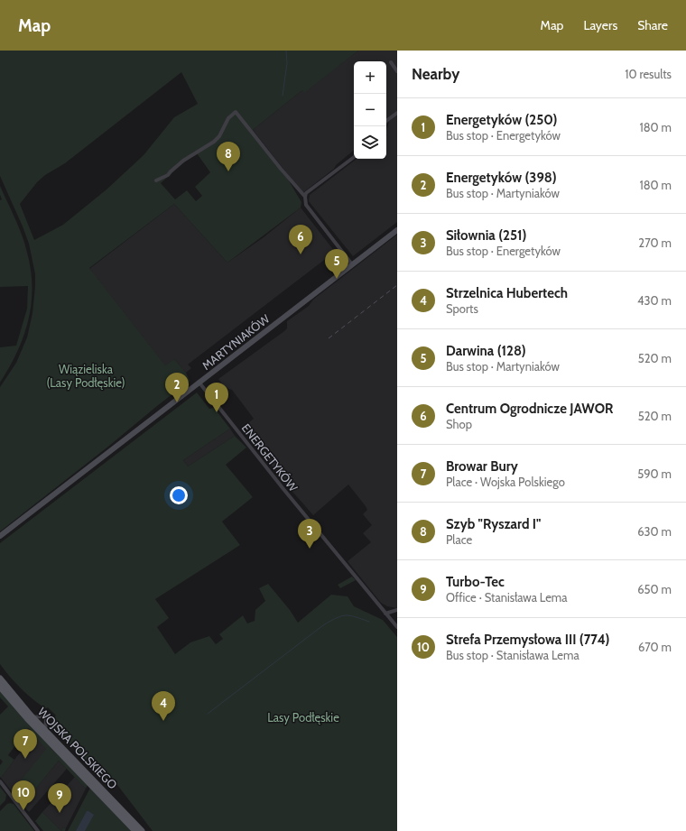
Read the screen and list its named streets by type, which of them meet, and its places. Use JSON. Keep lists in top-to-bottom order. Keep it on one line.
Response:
{"streets":{"main road":["MARTYNIAKÓW","WOJSKA POLSKIEGO"],"street":["ENERGETYKÓW"]},"crossings":[["MARTYNIAKÓW","ENERGETYKÓW"]],"parks":["Wiązieliska (Lasy Podłęskie)","Lasy Podłęskie"],"page":{"header":"Map","nav":["Map","Layers","Share"],"heading":["Nearby","10 results"],"map_buttons":["+","−"],"list":[{"mark":"1","name":"Energetyków (250)","note":"Bus stop · Energetyków","value":"180 m"},{"mark":"2","name":"Energetyków (398)","note":"Bus stop · Martyniaków","value":"180 m"},{"mark":"3","name":"Siłownia (251)","note":"Bus stop · Energetyków","value":"270 m"},{"mark":"4","name":"Strzelnica Hubertech","note":"Sports","value":"430 m"},{"mark":"5","name":"Darwina (128)","note":"Bus stop · Martyniaków","value":"520 m"},{"mark":"6","name":"Centrum Ogrodnicze JAWOR","note":"Shop","value":"520 m"},{"mark":"7","name":"Browar Bury","note":"Place · Wojska Polskiego","value":"590 m"},{"mark":"8","name":"Szyb \"Ryszard I\"","note":"Place","value":"630 m"},{"mark":"9","name":"Turbo-Tec","note":"Office · Stanisława Lema","value":"650 m"},{"mark":"10","name":"Strefa Przemysłowa III (774)","note":"Bus stop · Stanisława Lema","value":"670 m"}],"pins":["8","6","5","2","1","3","4","7","10","9"]}}
